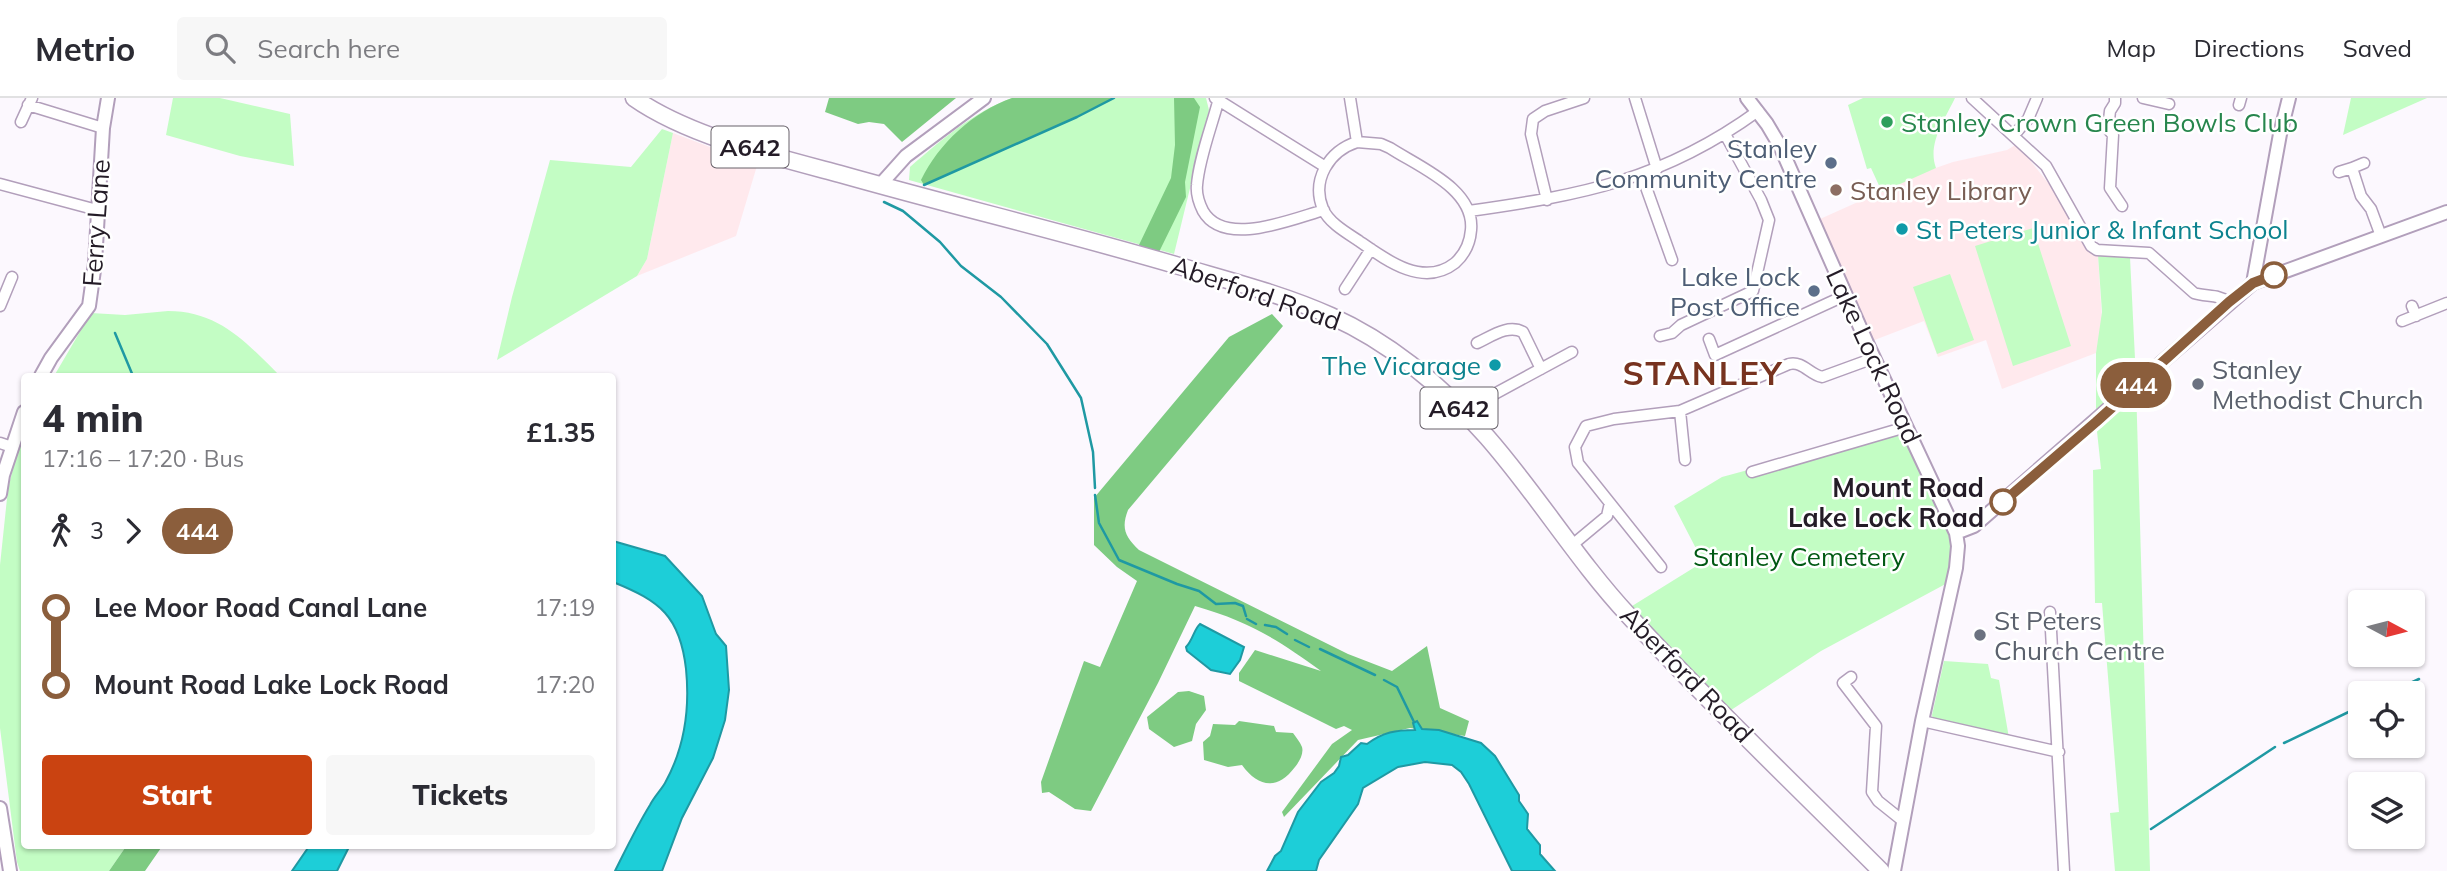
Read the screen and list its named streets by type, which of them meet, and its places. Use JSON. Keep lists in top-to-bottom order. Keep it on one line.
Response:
{"streets":{"main road":["A642","Aberford Road"],"street":["Ferry Lane","Lake Lock Road"]},"districts":["STANLEY"],"parks":["Stanley Cemetery"],"places":["Stanley Crown Green Bowls Club","Stanley Community Centre","Stanley Library","St Peters Junior & Infant School","Lake Lock Post Office","The Vicarage","Stanley Methodist Church","Mount Road Lake Lock Road","St Peters Church Centre"],"lines":["bus line 444"],"north":"right","page":{"header":"Metrio","search":"Search here","nav":["Map","Directions","Saved"],"on_map":"444","heading":["4 min","17:16 – 17:20 · Bus","£1.35"],"legs":["3","444"],"list":[{"name":"Lee Moor Road Canal Lane","value":"17:19"},{"name":"Mount Road Lake Lock Road","value":"17:20"}],"buttons":["Start","Tickets"]}}
